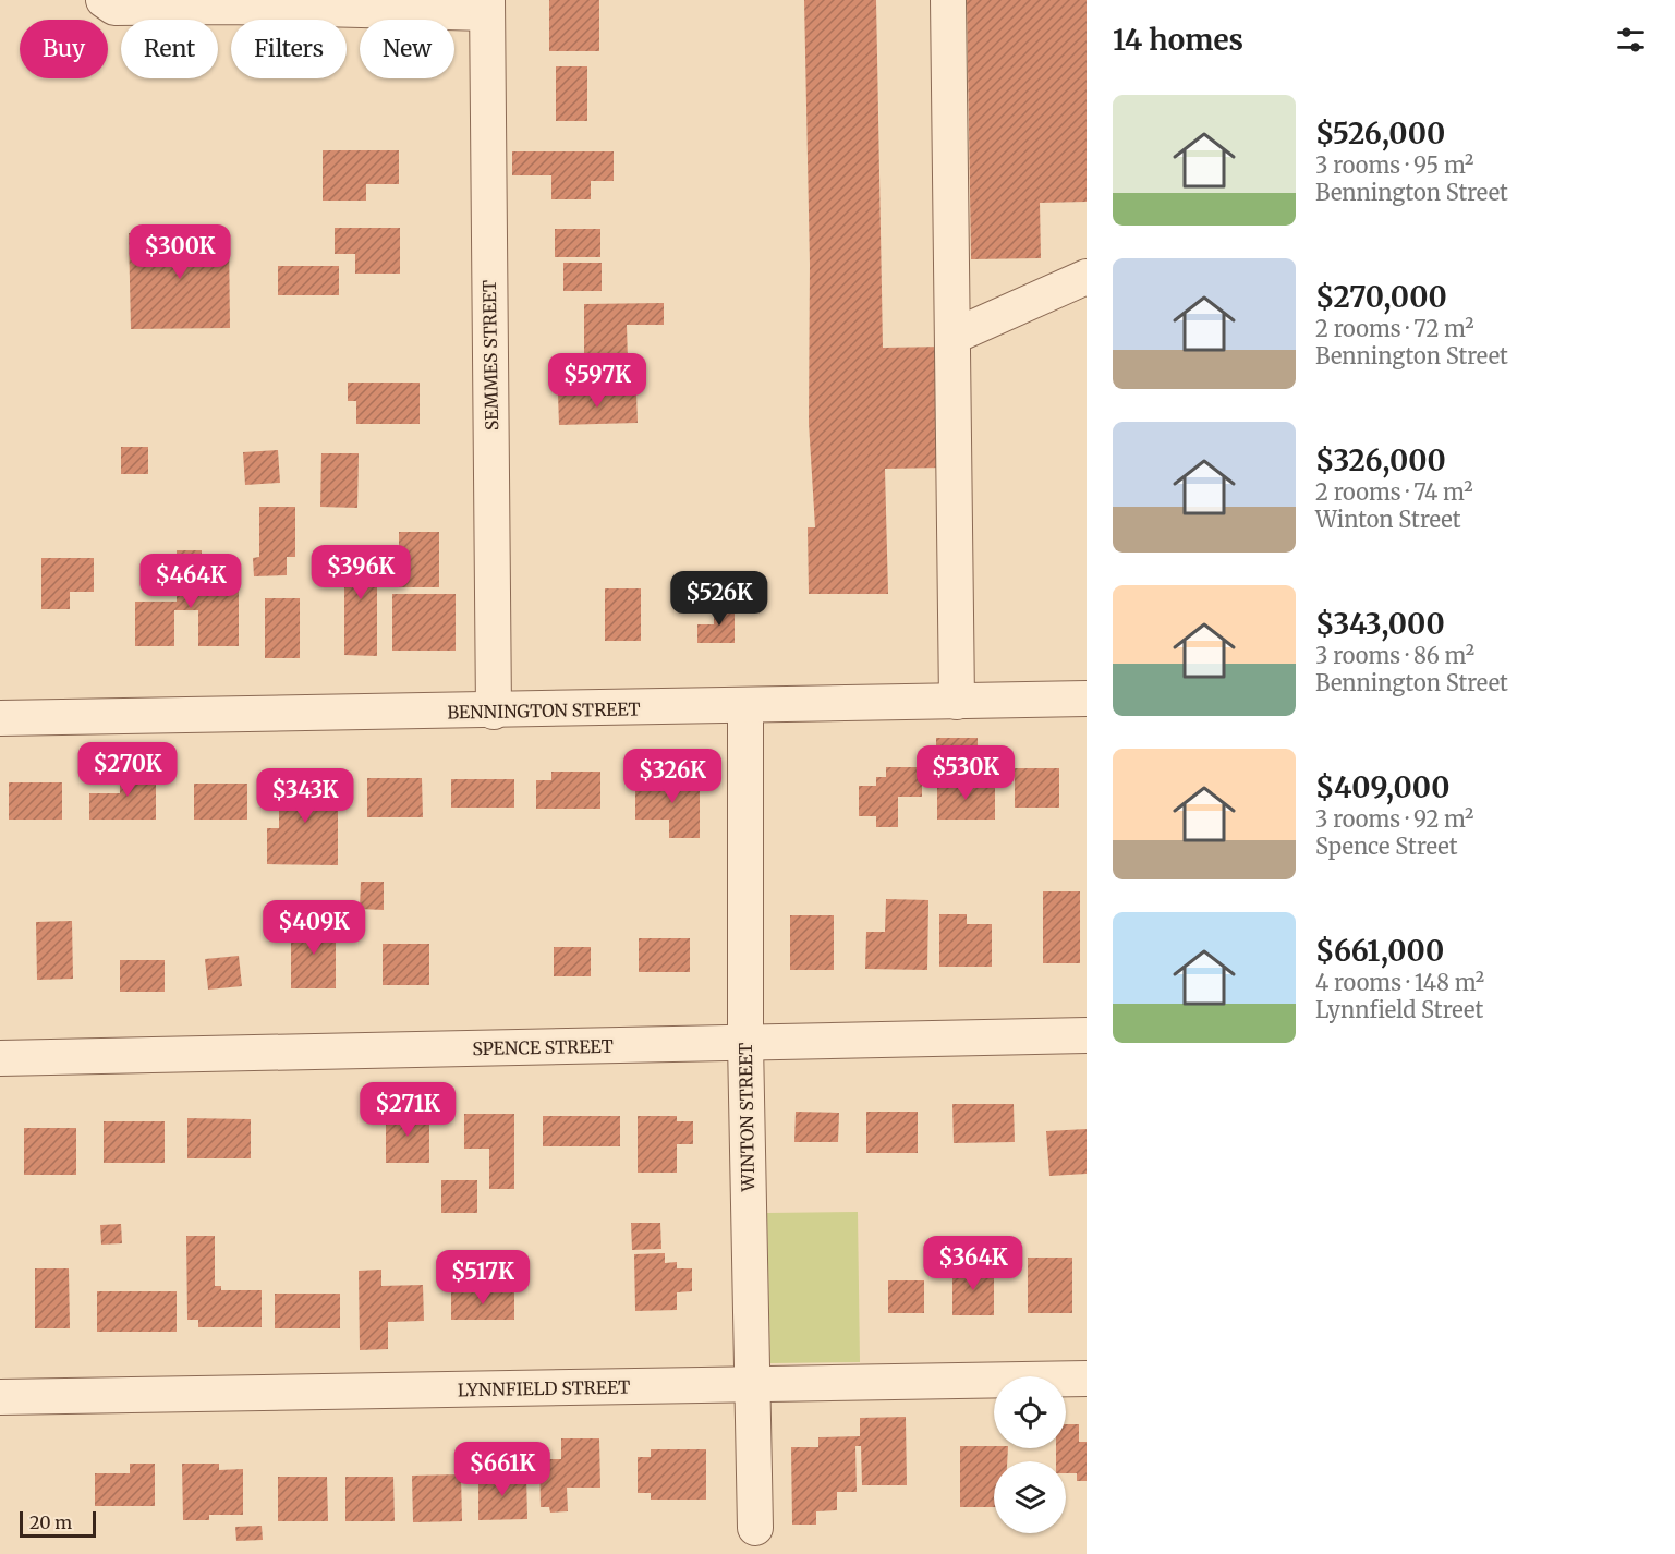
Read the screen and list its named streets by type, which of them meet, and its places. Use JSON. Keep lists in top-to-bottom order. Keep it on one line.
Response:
{"streets":{"street":["SEMMES STREET","BENNINGTON STREET","SPENCE STREET","WINTON STREET","LYNNFIELD STREET"]},"crossings":[["SEMMES STREET","BENNINGTON STREET"],["BENNINGTON STREET","WINTON STREET"],["SPENCE STREET","WINTON STREET"],["WINTON STREET","LYNNFIELD STREET"]],"scale_bar":"20 m","page":{"heading":"14 homes","chip":["Buy","Rent","Filters","New"],"list":[{"name":"$526,000","note":"3 rooms · 95 m² · Bennington Street"},{"name":"$270,000","note":"2 rooms · 72 m² · Bennington Street"},{"name":"$326,000","note":"2 rooms · 74 m² · Winton Street"},{"name":"$343,000","note":"3 rooms · 86 m² · Bennington Street"},{"name":"$409,000","note":"3 rooms · 92 m² · Spence Street"},{"name":"$661,000","note":"4 rooms · 148 m² · Lynnfield Street"}],"price":["$300K","$597K","$396K","$464K","$526K","$270K","$530K","$326K","$343K","$409K","$271K","$364K","$517K","$661K"],"scale":"20 m"}}
